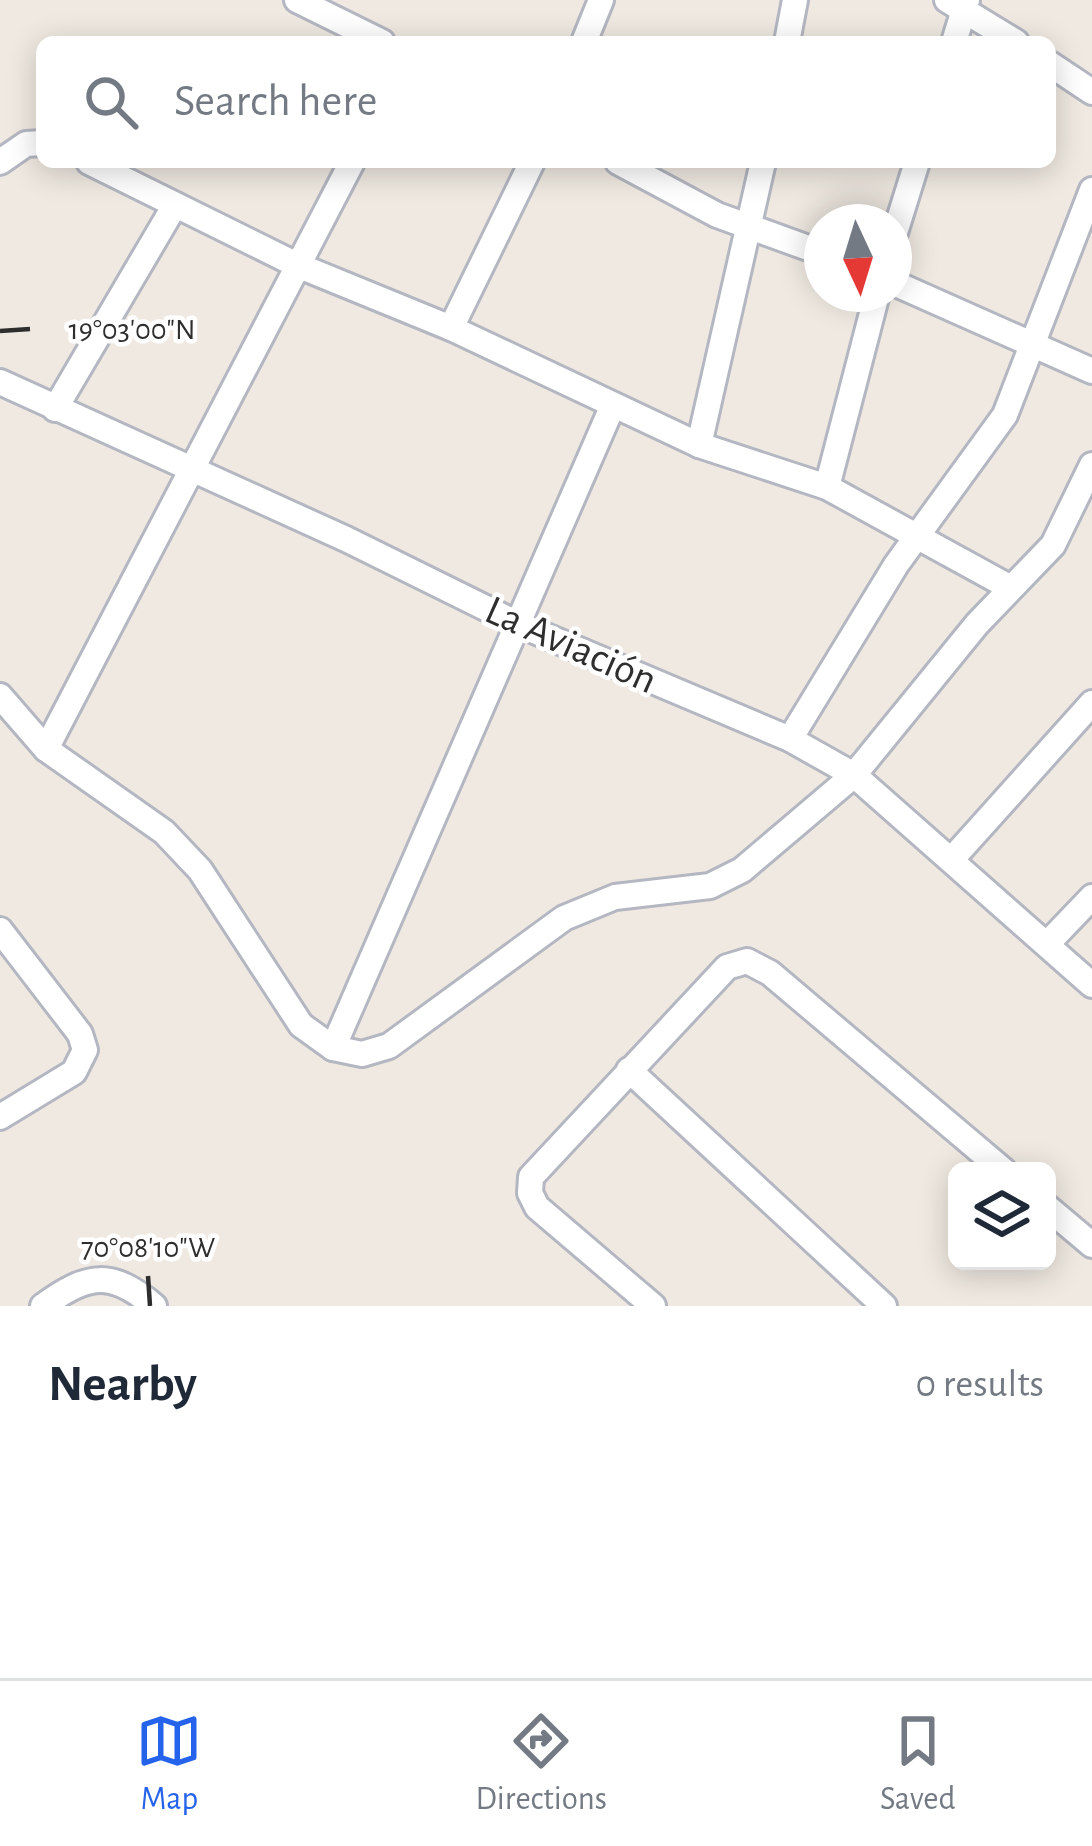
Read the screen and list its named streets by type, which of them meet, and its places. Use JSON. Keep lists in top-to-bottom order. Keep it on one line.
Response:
{"streets":{"street":["La Aviación"]},"north":"bottom","page":{"search":"Search here","heading":["Nearby","0 results"],"nav":["Map","Directions","Saved"]},"coordinates":["19°03'00\"N","70°08'10\"W"]}
